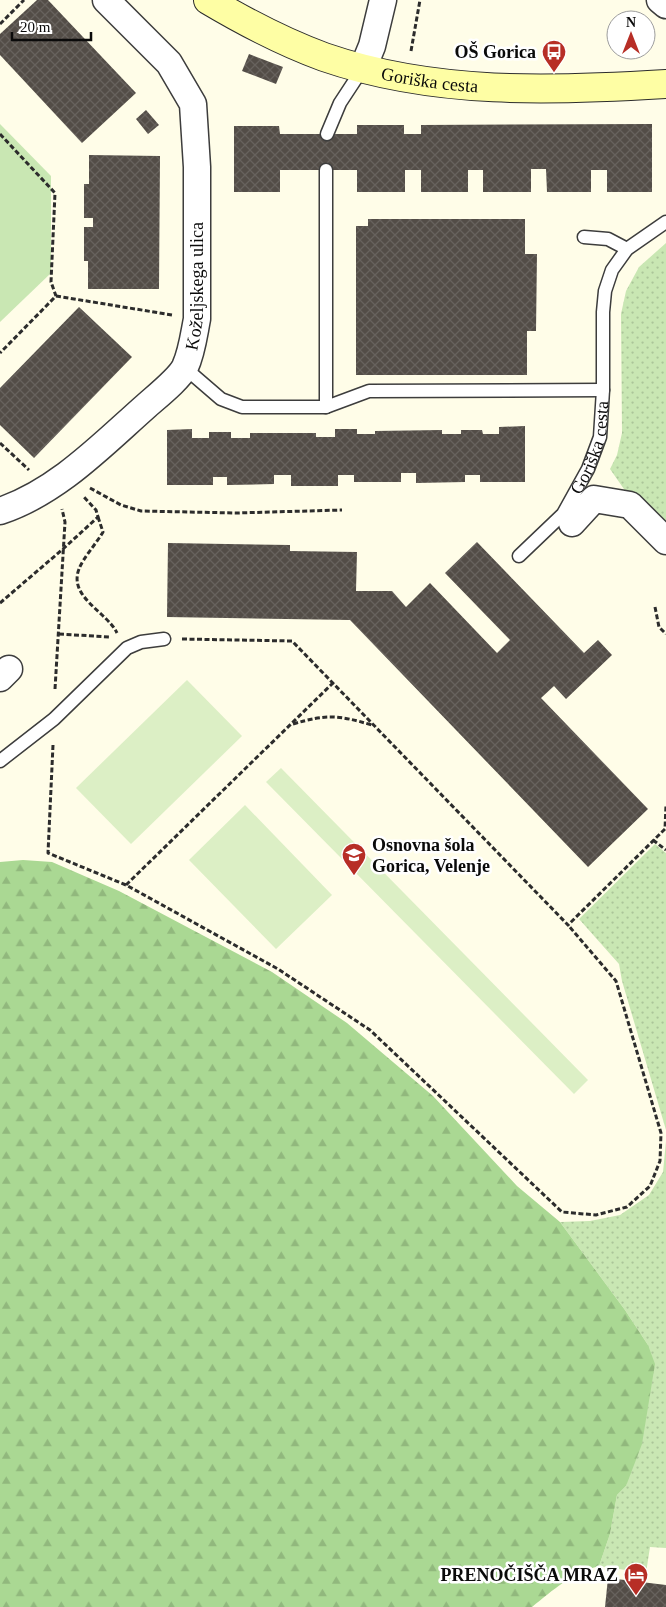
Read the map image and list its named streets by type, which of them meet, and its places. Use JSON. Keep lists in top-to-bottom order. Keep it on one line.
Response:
{"streets":{"street":["Goriška cesta","Koželjskega ulica"]},"places":{"bus stop":["OŠ Gorica"],"school or university":["Osnovna šola Gorica, Velenje"],"hotel":["PRENOČIŠČA MRAZ"]},"scale_bar":"20 m","north":"top"}
